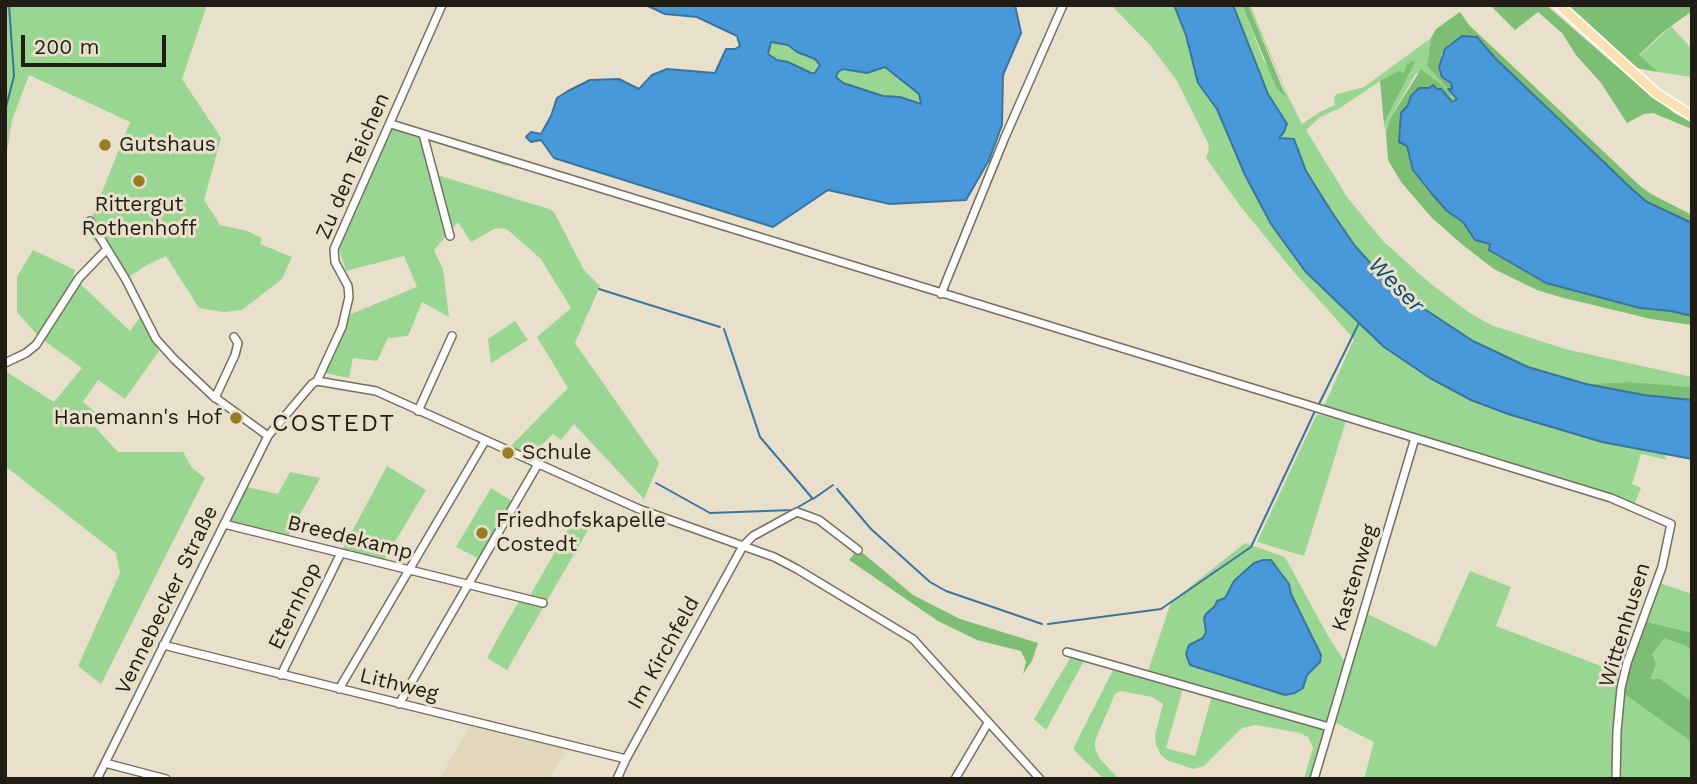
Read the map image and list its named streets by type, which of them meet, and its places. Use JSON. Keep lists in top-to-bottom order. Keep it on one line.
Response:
{"streets":{"street":["Zu den Teichen","Breedekamp","Kastenweg","Vennebecker Straße","Eternhop","Wittenhusen","Im Kirchfeld","Lithweg"]},"crossings":[["Zu den Teichen","Vennebecker Straße"],["Breedekamp","Vennebecker Straße"],["Breedekamp","Eternhop"],["Kastenweg","Wittenhusen"],["Vennebecker Straße","Lithweg"],["Eternhop","Lithweg"],["Im Kirchfeld","Lithweg"]],"districts":["COSTEDT"],"water":["Weser"],"places":["Gutshaus","Rittergut Rothenhoff","Hanemann's Hof","Schule","Friedhofskapelle Costedt"],"scale_bar":"200 m"}
